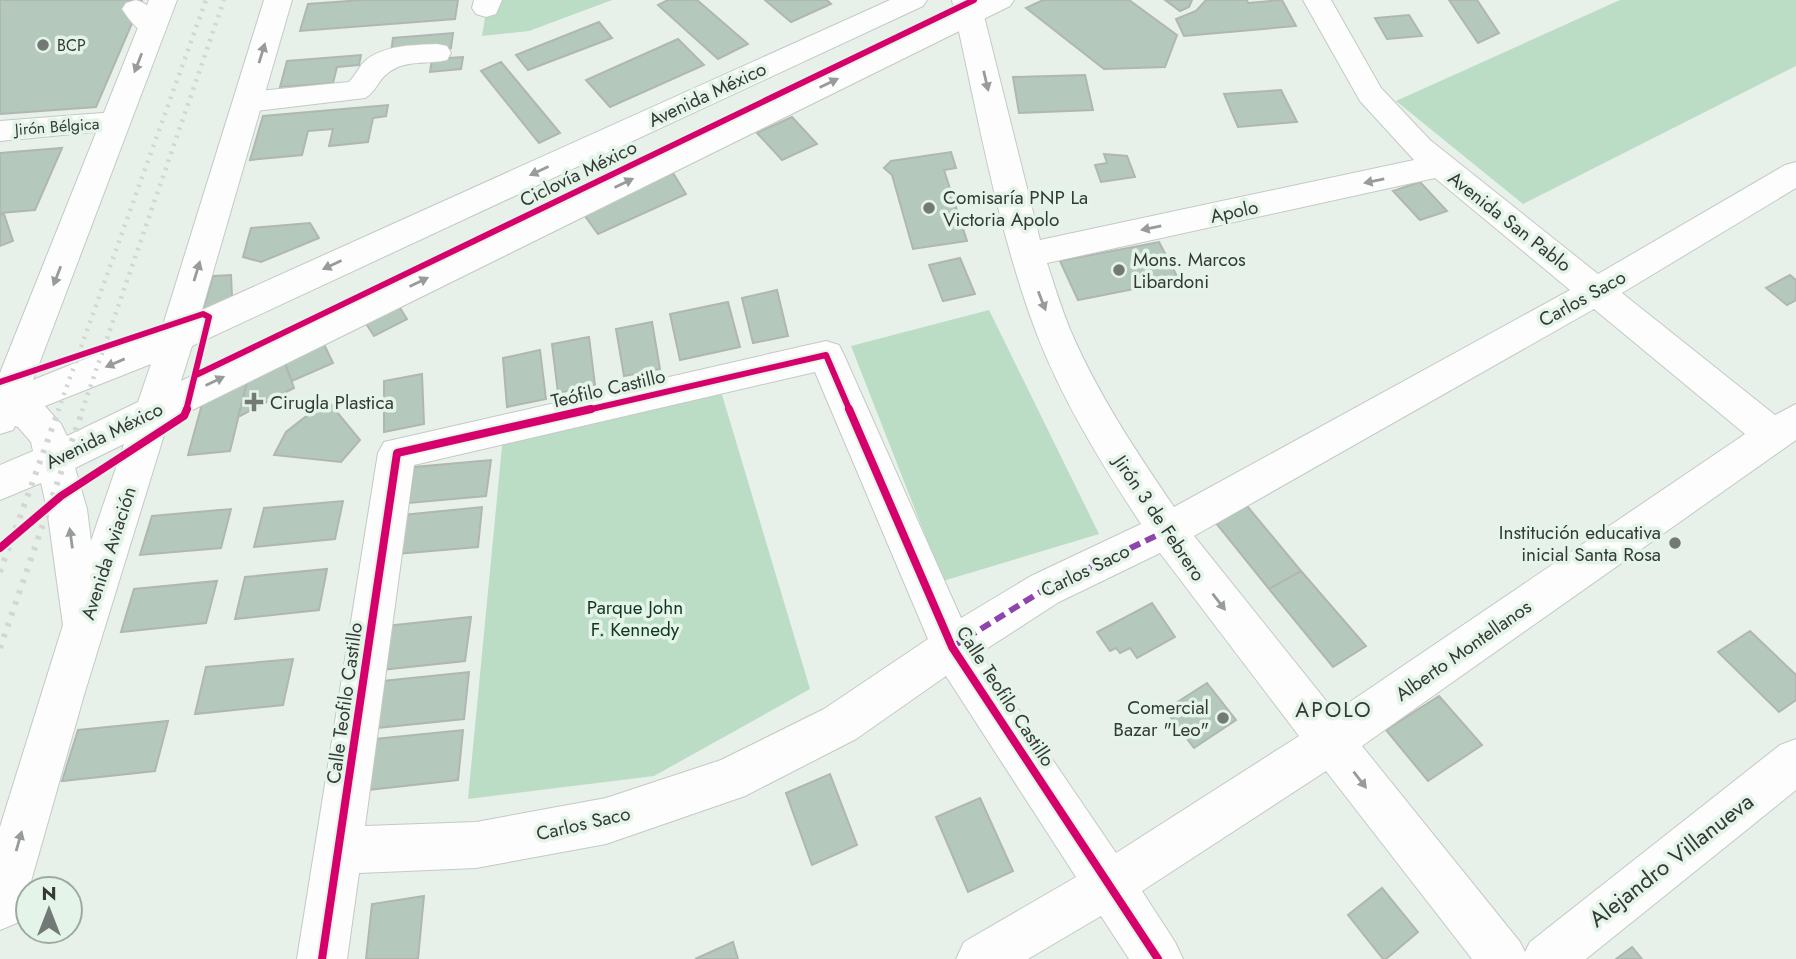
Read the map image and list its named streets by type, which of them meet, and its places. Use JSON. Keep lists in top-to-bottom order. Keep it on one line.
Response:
{"streets":{"street":["Avenida México","Jirón Bélgica","Apolo","Avenida San Pablo","Carlos Saco","Teófilo Castillo","Jirón 3 de Febrero","Avenida Aviación","Alberto Montellanos","Calle Teofilo Castillo","Alejandro Villanueva"],"cycle path":["Ciclovía México"]},"crossings":[["Avenida México","Jirón 3 de Febrero"],["Avenida México","Avenida Aviación"],["Apolo","Avenida San Pablo"],["Apolo","Jirón 3 de Febrero"],["Avenida San Pablo","Carlos Saco"],["Avenida San Pablo","Alberto Montellanos"],["Carlos Saco","Jirón 3 de Febrero"],["Carlos Saco","Calle Teofilo Castillo"],["Teófilo Castillo","Calle Teofilo Castillo"],["Jirón 3 de Febrero","Alberto Montellanos"],["Alberto Montellanos","Calle Teofilo Castillo"]],"one_way":["Apolo","Jirón 3 de Febrero"],"districts":["APOLO"],"parks":["Parque John F. Kennedy"],"places":{"other":["BCP","Comisaría PNP La Victoria Apolo","Mons. Marcos Libardoni","Institución educativa inicial Santa Rosa","Comercial Bazar \"Leo\""],"health":["Cirugla Plastica"]},"north":"top"}
